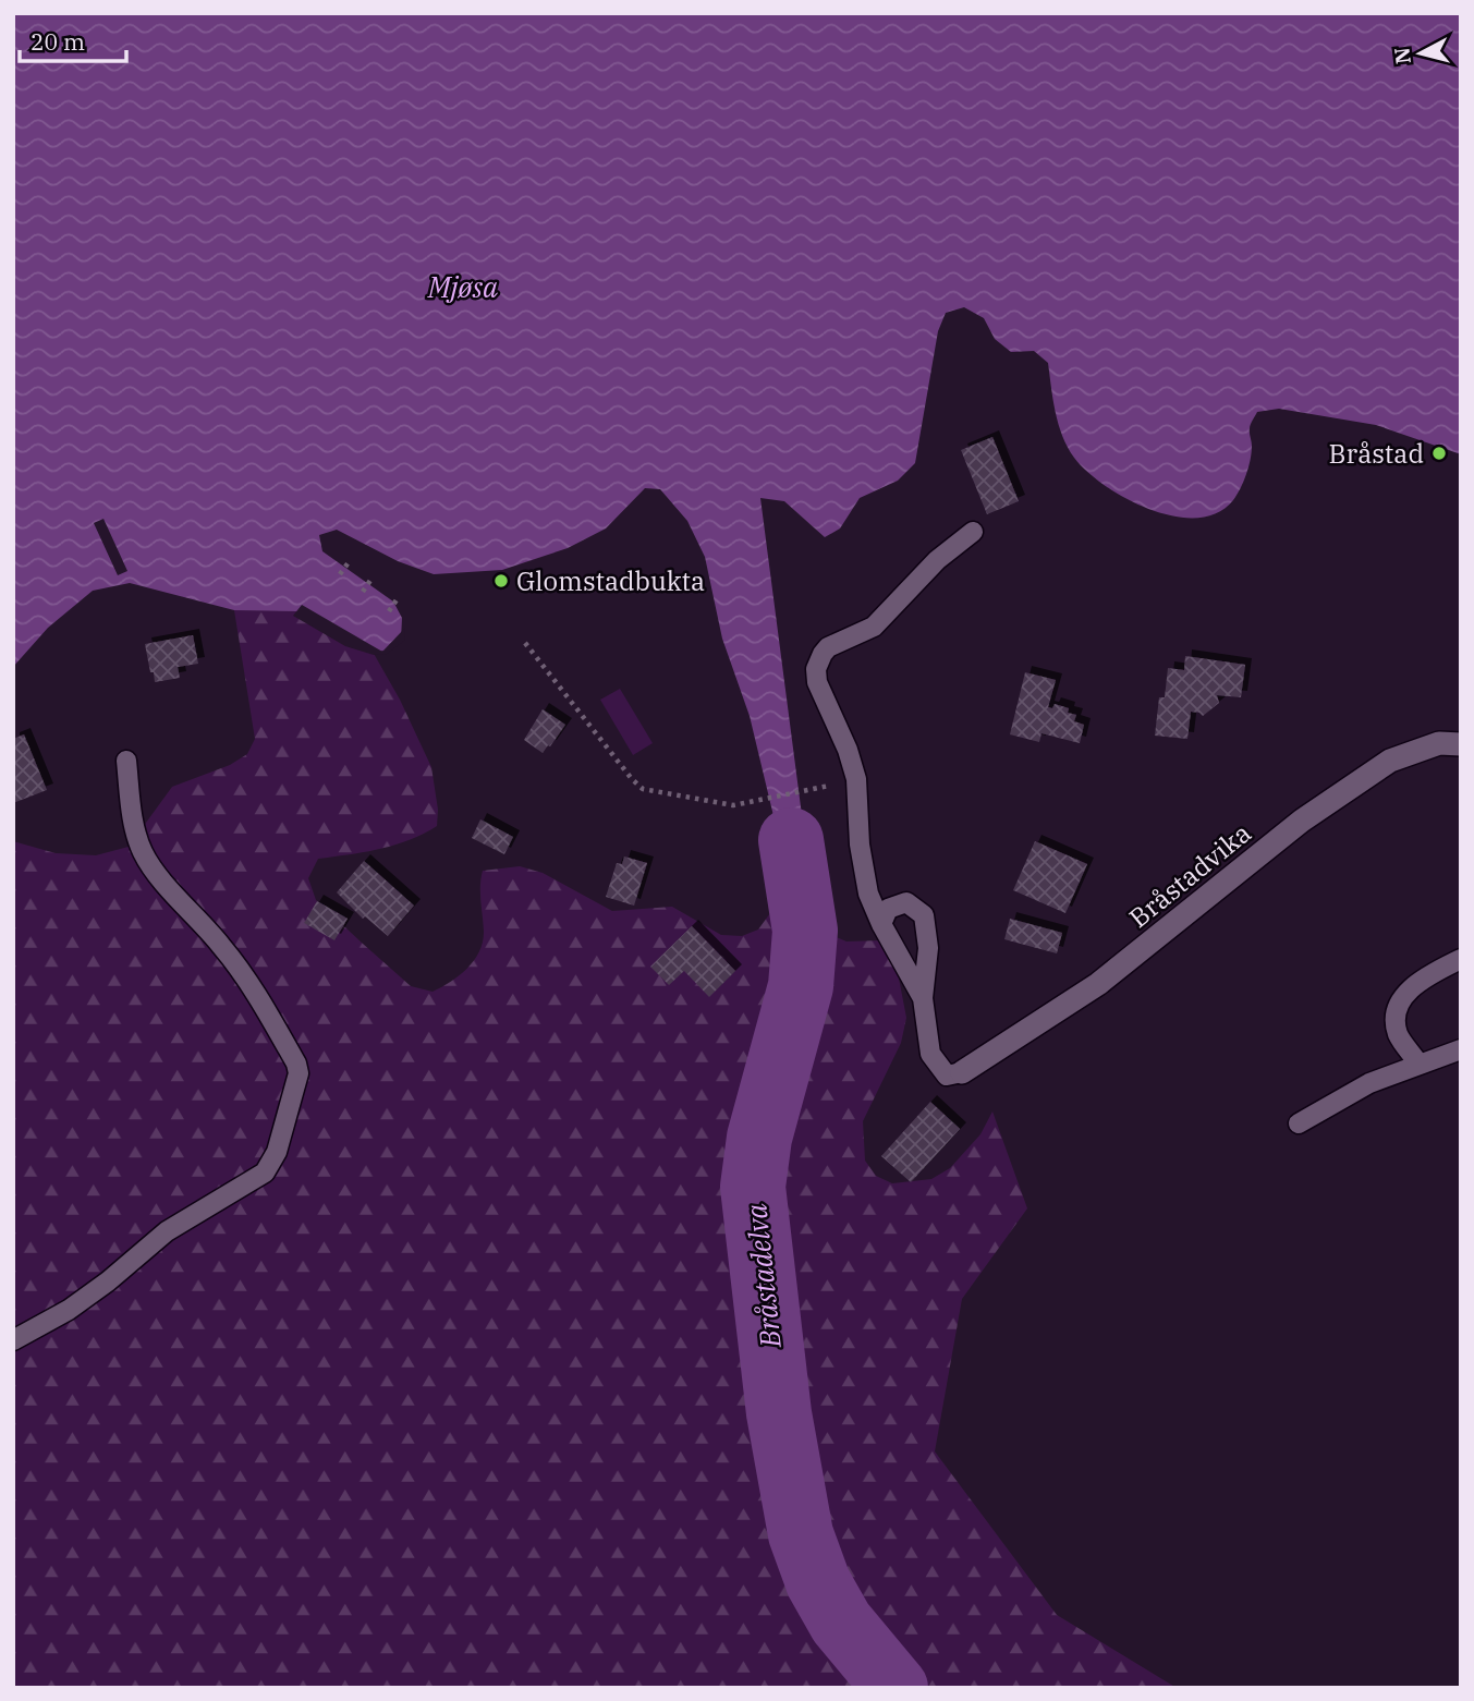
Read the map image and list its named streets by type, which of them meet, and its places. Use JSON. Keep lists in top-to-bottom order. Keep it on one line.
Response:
{"streets":{"street":["Bråstadvika"]},"water":["Mjøsa","Bråstadelva"],"places":["Bråstad","Glomstadbukta"],"scale_bar":"20 m","north":"left"}
